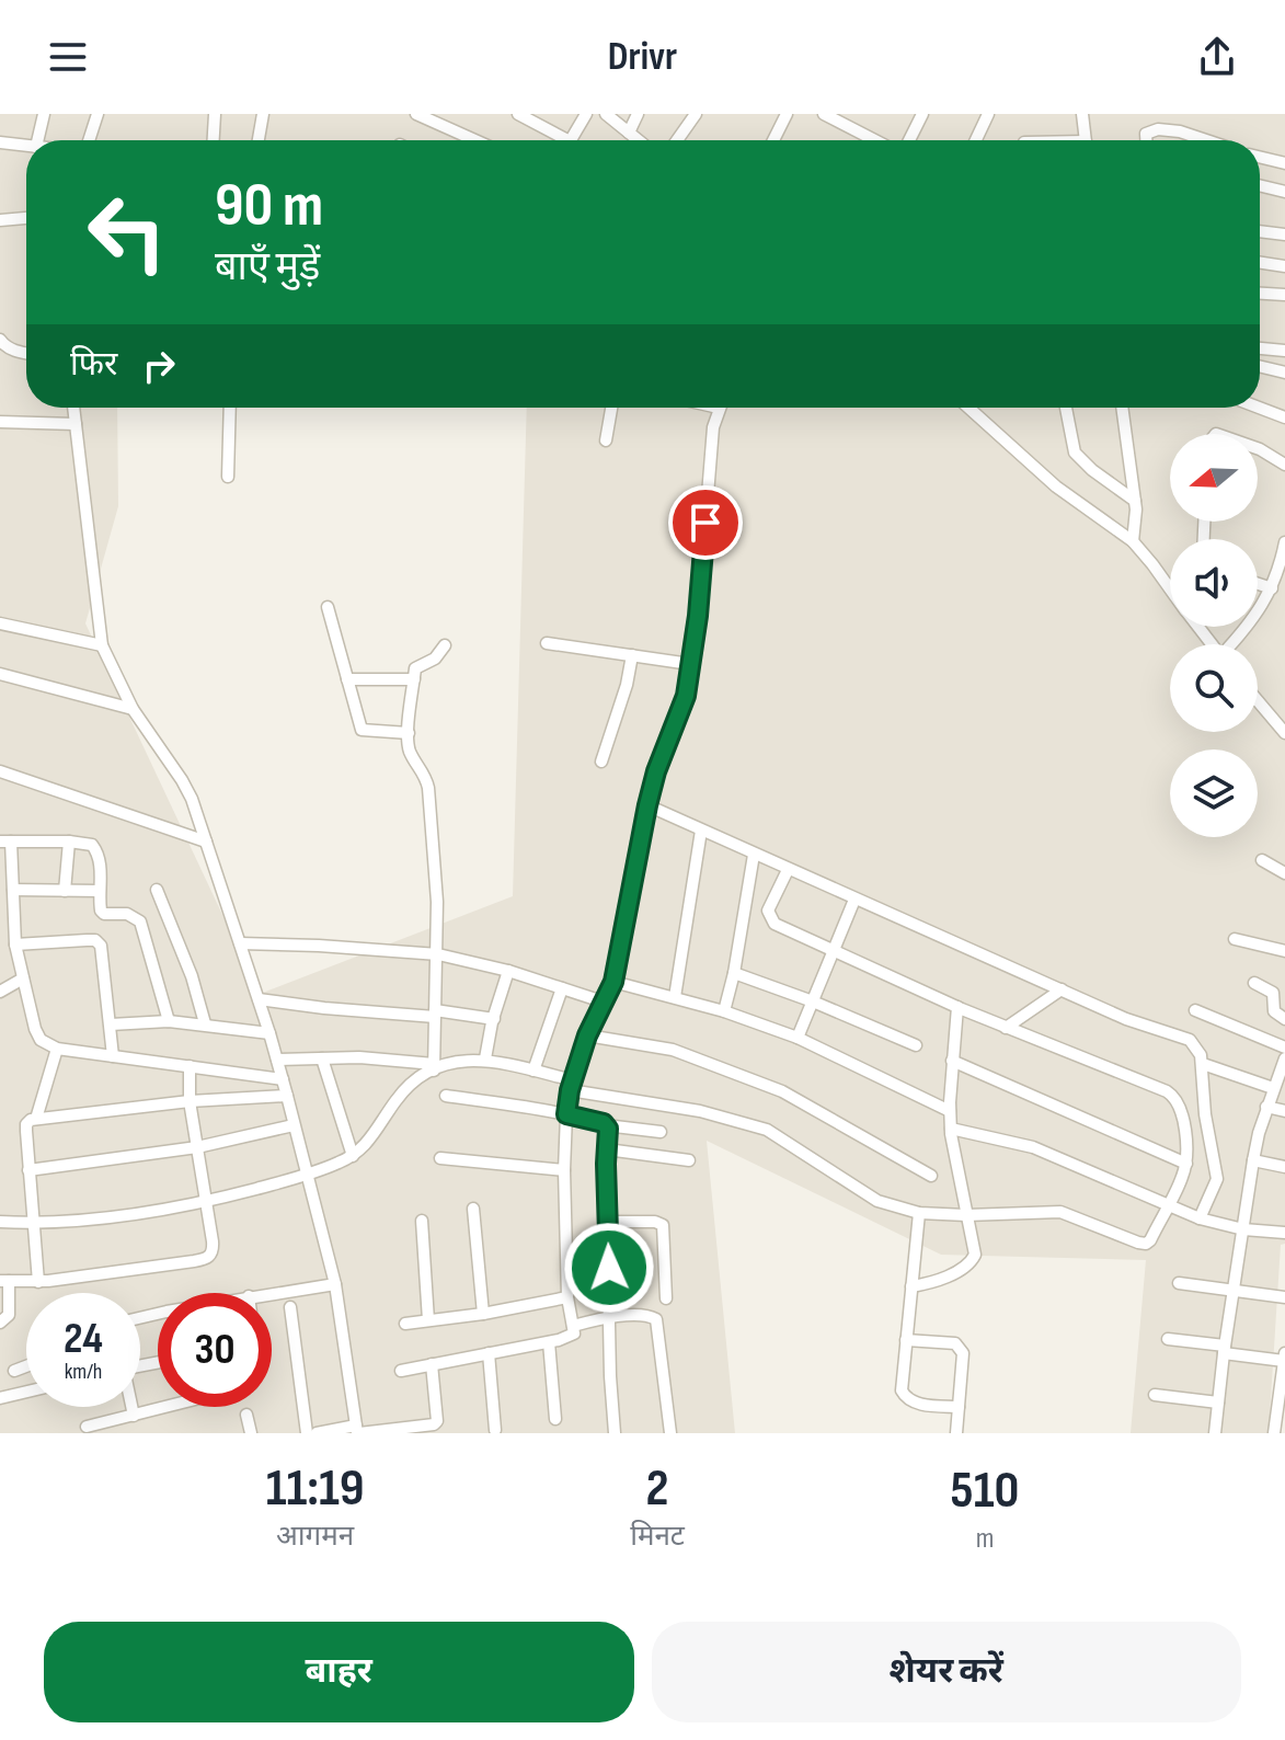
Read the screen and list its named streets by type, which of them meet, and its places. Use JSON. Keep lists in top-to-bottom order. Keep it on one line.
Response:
{"north":"left","page":{"header":"Drivr","turn":["90 m","बाएँ मुड़ें"],"then":"फिर","speed":"24 km/h","limit":"30","eta":["11:19","आगमन","2","मिनट","510","m"],"buttons":["बाहर","शेयर करें"]}}
